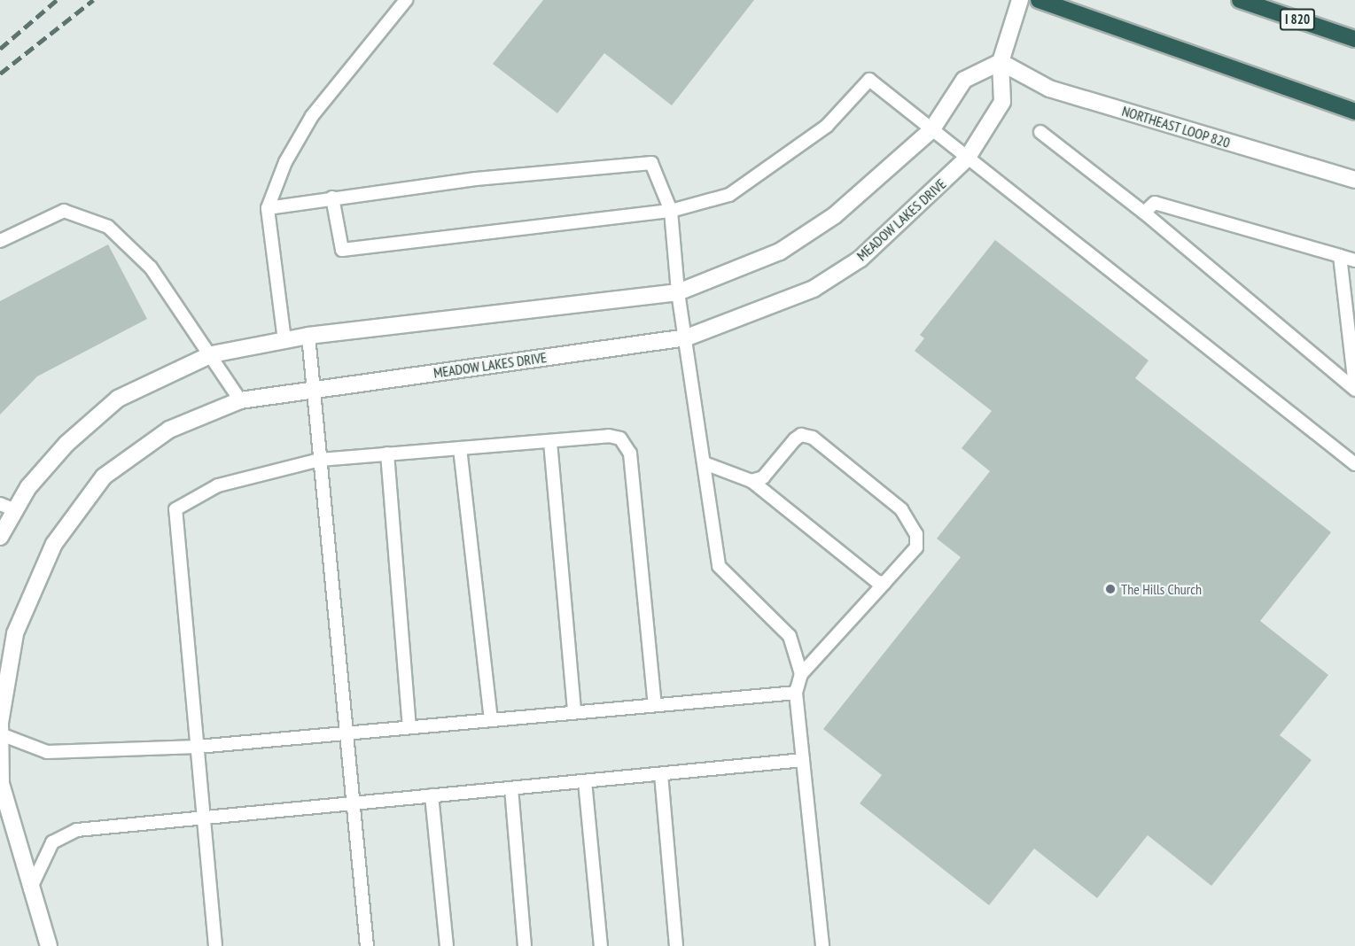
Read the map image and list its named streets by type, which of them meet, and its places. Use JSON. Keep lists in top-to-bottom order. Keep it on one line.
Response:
{"streets":{"highway":["I 820"],"street":["NORTHEAST LOOP 820","MEADOW LAKES DRIVE"]},"crossings":[["NORTHEAST LOOP 820","MEADOW LAKES DRIVE"]],"places":["The Hills Church"]}
